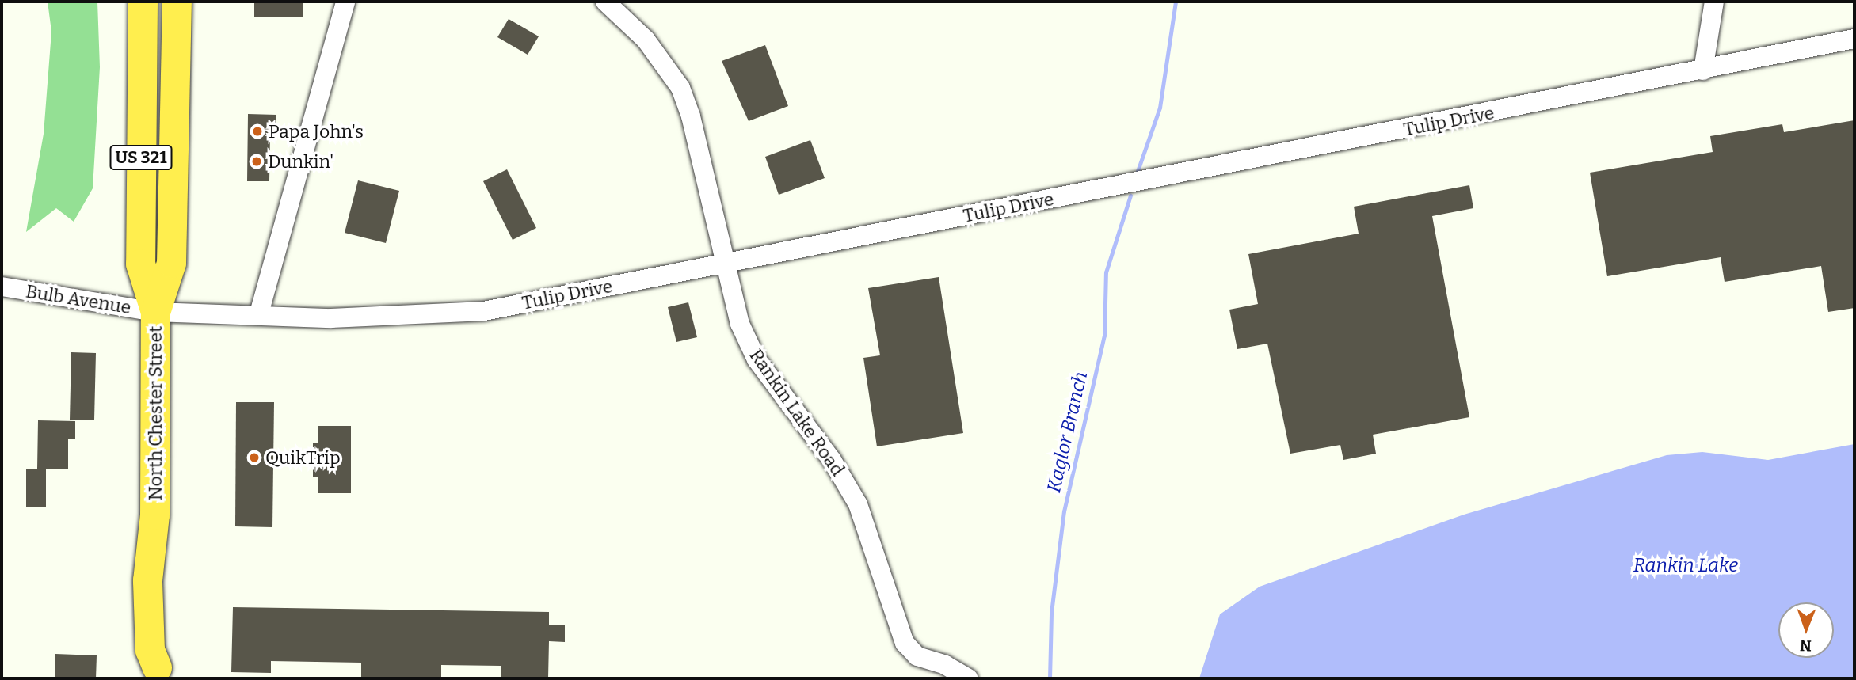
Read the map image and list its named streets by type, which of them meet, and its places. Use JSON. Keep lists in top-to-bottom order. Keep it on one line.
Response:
{"streets":{"highway":["US 321","North Chester Street"],"street":["Tulip Drive","Bulb Avenue","Rankin Lake Road"]},"crossings":[["Tulip Drive","Bulb Avenue"],["Tulip Drive","Rankin Lake Road"],["Tulip Drive","North Chester Street"],["Bulb Avenue","North Chester Street"]],"water":["Kaglor Branch","Rankin Lake"],"places":["Papa John's","Dunkin'","QuikTrip"],"north":"bottom"}
